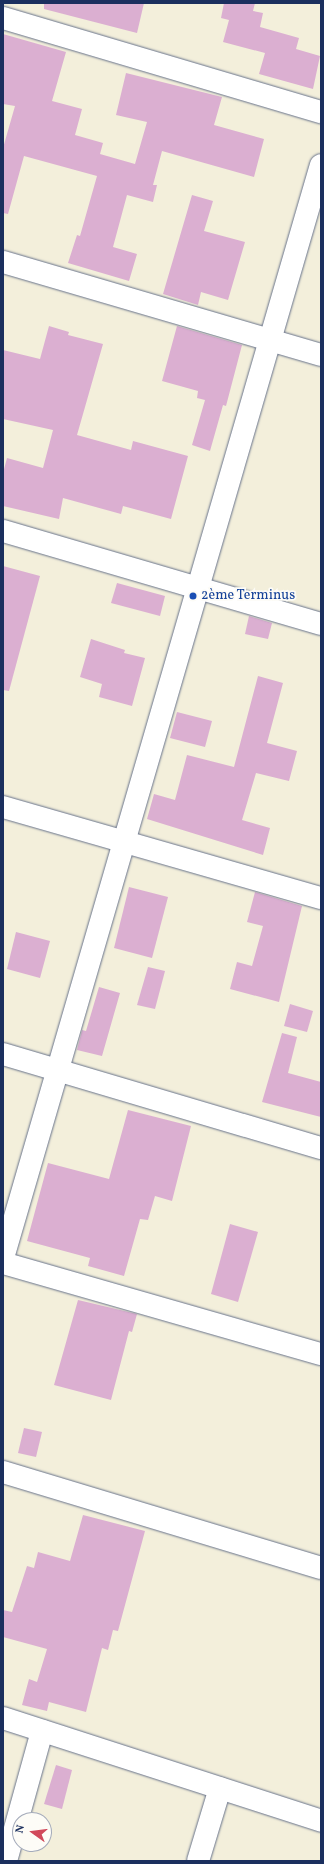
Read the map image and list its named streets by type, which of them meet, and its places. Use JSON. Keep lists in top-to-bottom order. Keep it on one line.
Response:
{"places":["2ème Terminus"],"north":"left"}
